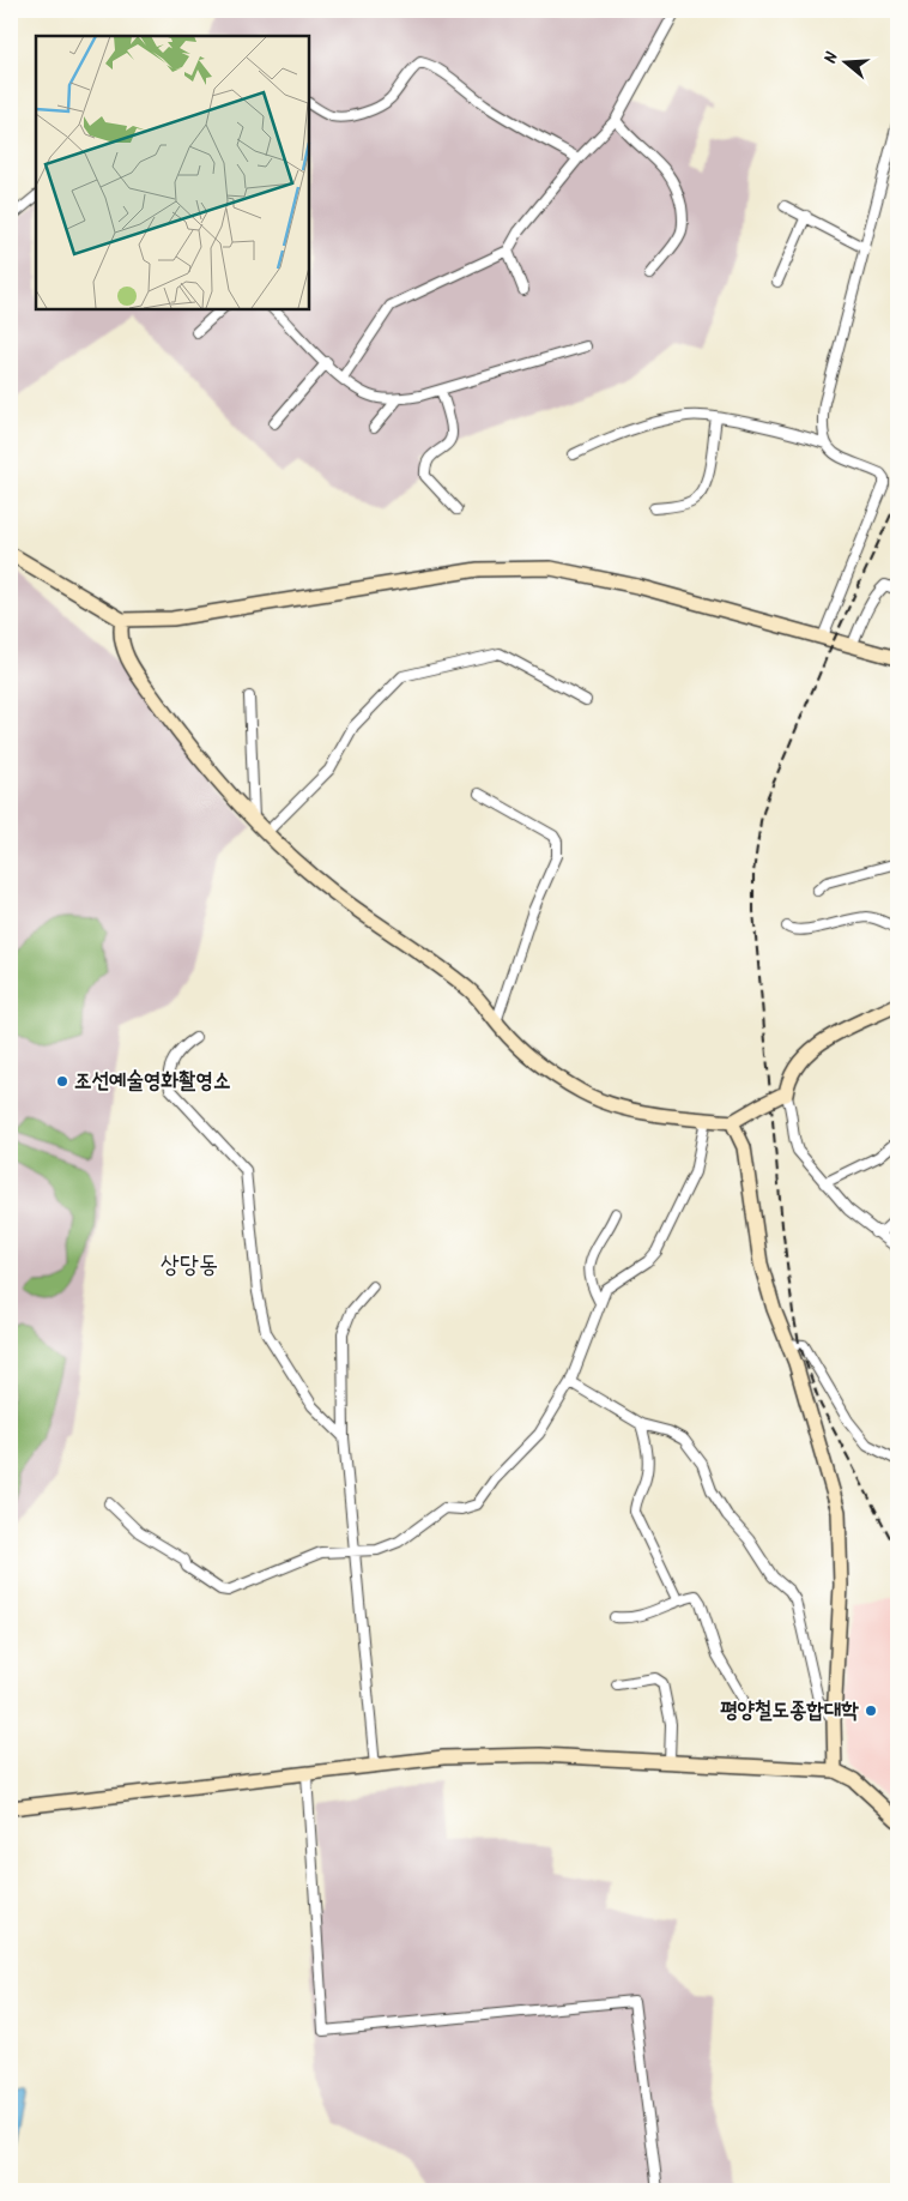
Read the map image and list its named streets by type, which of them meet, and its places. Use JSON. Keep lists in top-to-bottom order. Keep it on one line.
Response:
{"districts":["상당동"],"places":["조선예술영화촬영소","평양철도종합대학"],"north":"left"}
